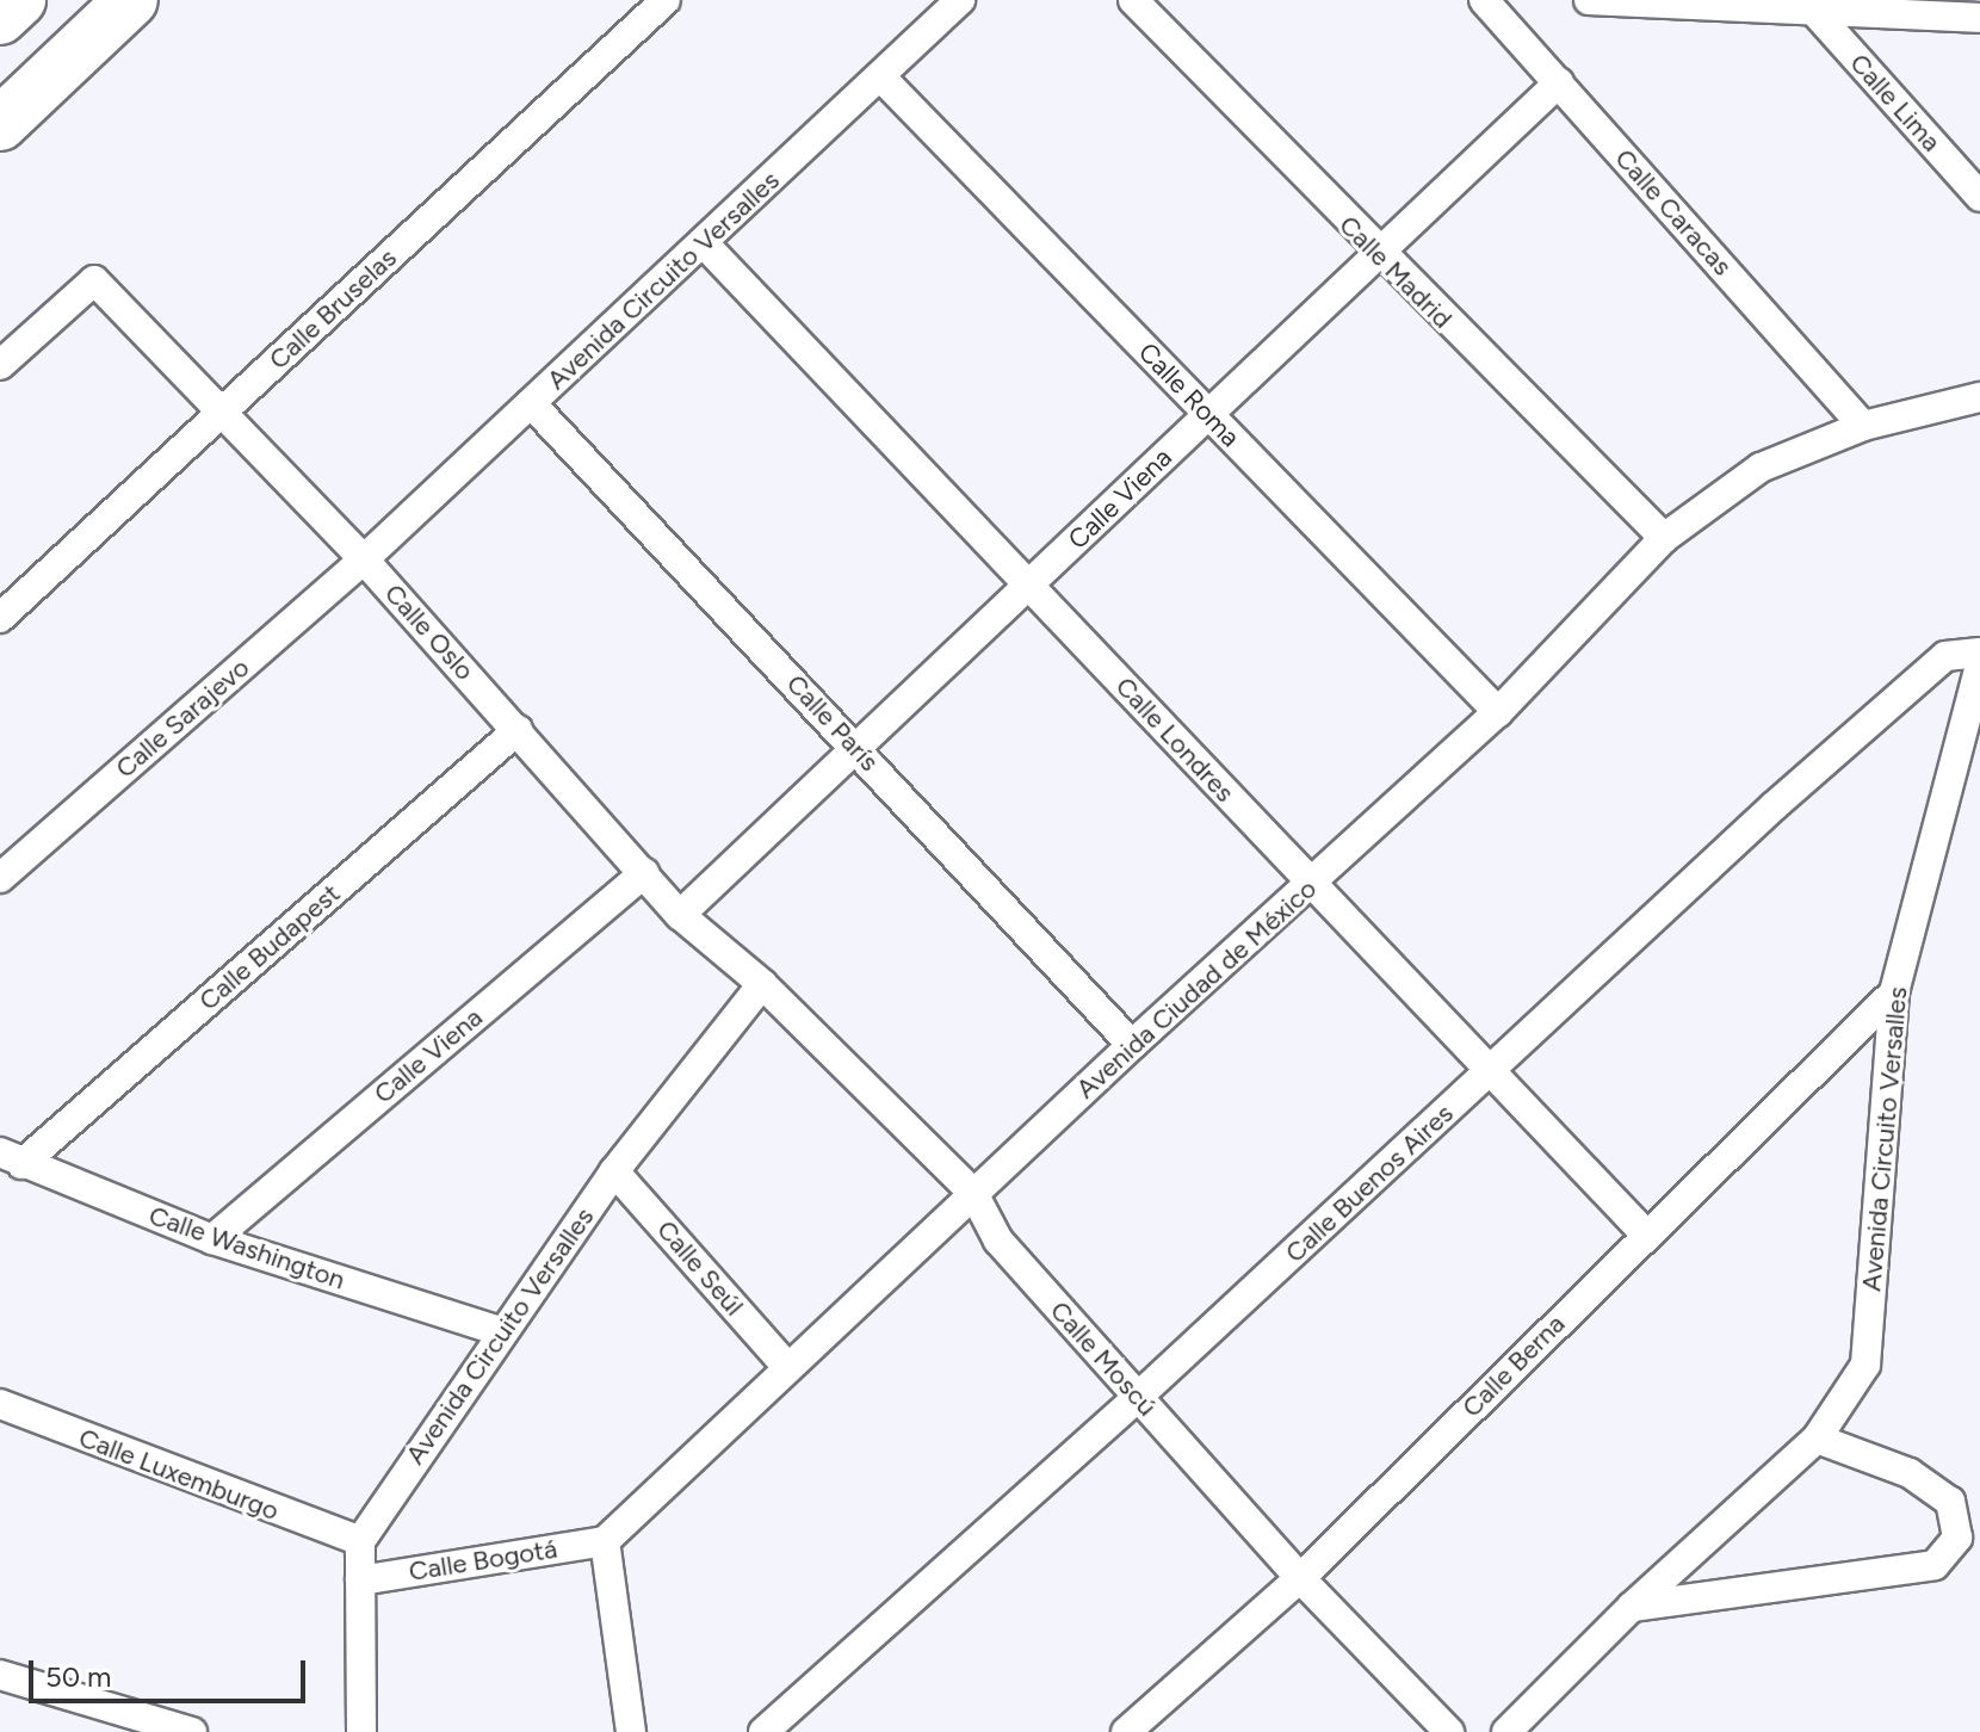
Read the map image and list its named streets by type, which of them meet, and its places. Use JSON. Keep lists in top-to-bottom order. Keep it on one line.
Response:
{"streets":{"street":["Calle Lima","Calle Caracas","Calle Madrid","Avenida Circuito Versalles","Calle Bruselas","Calle Roma","Calle Viena","Calle Oslo","Calle Sarajevo","Calle París","Calle Londres","Calle Budapest","Avenida Ciudad de México","Calle Buenos Aires","Calle Washington","Calle Seúl","Calle Moscú","Calle Berna","Calle Luxemburgo","Calle Bogotá"]},"crossings":[["Calle Caracas","Calle Viena"],["Calle Caracas","Avenida Ciudad de México"],["Calle Madrid","Calle Viena"],["Calle Madrid","Avenida Ciudad de México"],["Avenida Circuito Versalles","Calle Roma"],["Avenida Circuito Versalles","Calle Oslo"],["Avenida Circuito Versalles","Calle Sarajevo"],["Avenida Circuito Versalles","Calle París"],["Avenida Circuito Versalles","Calle Londres"],["Avenida Circuito Versalles","Calle Washington"],["Avenida Circuito Versalles","Calle Seúl"],["Avenida Circuito Versalles","Calle Moscú"],["Avenida Circuito Versalles","Calle Berna"],["Avenida Circuito Versalles","Calle Luxemburgo"],["Calle Bruselas","Calle Oslo"],["Calle Roma","Calle Viena"],["Calle Roma","Avenida Ciudad de México"],["Calle Viena","Calle Oslo"],["Calle Viena","Calle París"],["Calle Viena","Calle Londres"],["Calle Viena","Calle Washington"],["Calle Oslo","Calle Sarajevo"],["Calle Oslo","Calle Budapest"],["Calle Oslo","Calle Moscú"],["Calle París","Avenida Ciudad de México"],["Calle Londres","Avenida Ciudad de México"],["Calle Londres","Calle Buenos Aires"],["Calle Londres","Calle Berna"],["Calle Budapest","Calle Washington"],["Avenida Ciudad de México","Calle Seúl"],["Avenida Ciudad de México","Calle Moscú"],["Avenida Ciudad de México","Calle Bogotá"],["Calle Buenos Aires","Calle Moscú"],["Calle Moscú","Calle Berna"]],"scale_bar":"50 m"}
